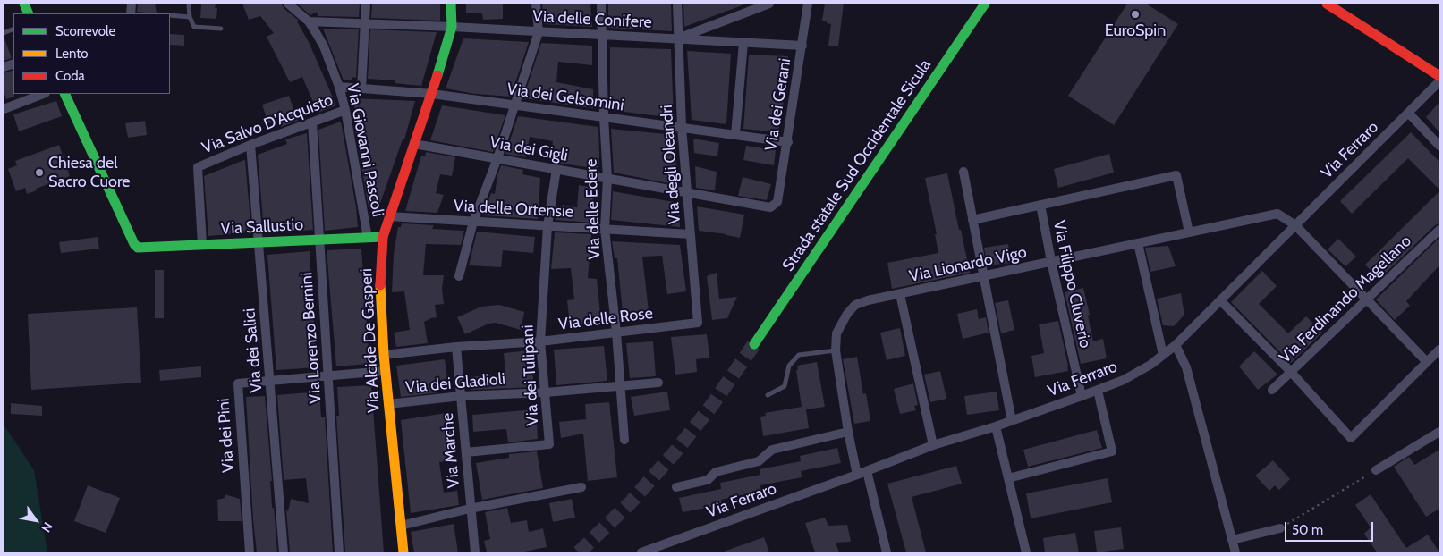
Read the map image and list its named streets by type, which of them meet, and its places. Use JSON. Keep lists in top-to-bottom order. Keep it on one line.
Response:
{"streets":{"street":["Via delle Conifere","Via dei Gelsomini","Via dei Gerani","Via Salvo D'Acquisto","Via dei Gigli","Via Giovanni Pascoli","Via Ferraro","Via degli Oleandri","Strada statale Sud Occidentale Sicula","Via delle Ortensie","Via delle Edere","Via Sallustio","Via Lionardo Vigo","Via Filippo Cluverio","Via Ferdinando Magellano","Via delle Rose","Via Lorenzo Bernini","Via Alcide De Gasperi","Via dei Salici","Via dei Tulipani","Via dei Gladioli","Via dei Pini","Via Marche"]},"crossings":[["Via delle Conifere","Via dei Gerani"],["Via delle Conifere","Via Giovanni Pascoli"],["Via delle Conifere","Via degli Oleandri"],["Via delle Conifere","Via delle Edere"],["Via delle Conifere","Via Alcide De Gasperi"],["Via dei Gelsomini","Via dei Gerani"],["Via dei Gelsomini","Via Giovanni Pascoli"],["Via dei Gelsomini","Via degli Oleandri"],["Via dei Gelsomini","Via delle Edere"],["Via dei Gelsomini","Via Alcide De Gasperi"],["Via dei Gerani","Via dei Gigli"],["Via Salvo D'Acquisto","Via Giovanni Pascoli"],["Via Salvo D'Acquisto","Via Sallustio"],["Via Salvo D'Acquisto","Via Lorenzo Bernini"],["Via Salvo D'Acquisto","Via dei Salici"],["Via dei Gigli","Via degli Oleandri"],["Via dei Gigli","Via delle Edere"],["Via dei Gigli","Via Alcide De Gasperi"],["Via dei Gigli","Via dei Tulipani"],["Via Giovanni Pascoli","Via Sallustio"],["Via Ferraro","Via Lionardo Vigo"],["Via Ferraro","Via Filippo Cluverio"],["Via degli Oleandri","Via delle Ortensie"],["Via degli Oleandri","Via delle Rose"],["Via delle Ortensie","Via delle Edere"],["Via delle Ortensie","Via Alcide De Gasperi"],["Via delle Ortensie","Via dei Tulipani"],["Via delle Edere","Via delle Rose"],["Via delle Edere","Via dei Gladioli"],["Via Sallustio","Via Lorenzo Bernini"],["Via Sallustio","Via Alcide De Gasperi"],["Via Sallustio","Via dei Salici"],["Via Lionardo Vigo","Via Filippo Cluverio"],["Via Lionardo Vigo","Via Ferdinando Magellano"],["Via delle Rose","Via Alcide De Gasperi"],["Via delle Rose","Via dei Tulipani"],["Via delle Rose","Via Marche"],["Via Lorenzo Bernini","Via dei Pini"],["Via Alcide De Gasperi","Via dei Gladioli"],["Via Alcide De Gasperi","Via dei Pini"],["Via dei Salici","Via dei Pini"],["Via dei Tulipani","Via dei Gladioli"],["Via dei Tulipani","Via Marche"],["Via dei Gladioli","Via Marche"]],"places":["EuroSpin","Chiesa del Sacro Cuore"],"legend":["Scorrevole","Lento","Coda"],"scale_bar":"50 m","north":"bottom right"}
